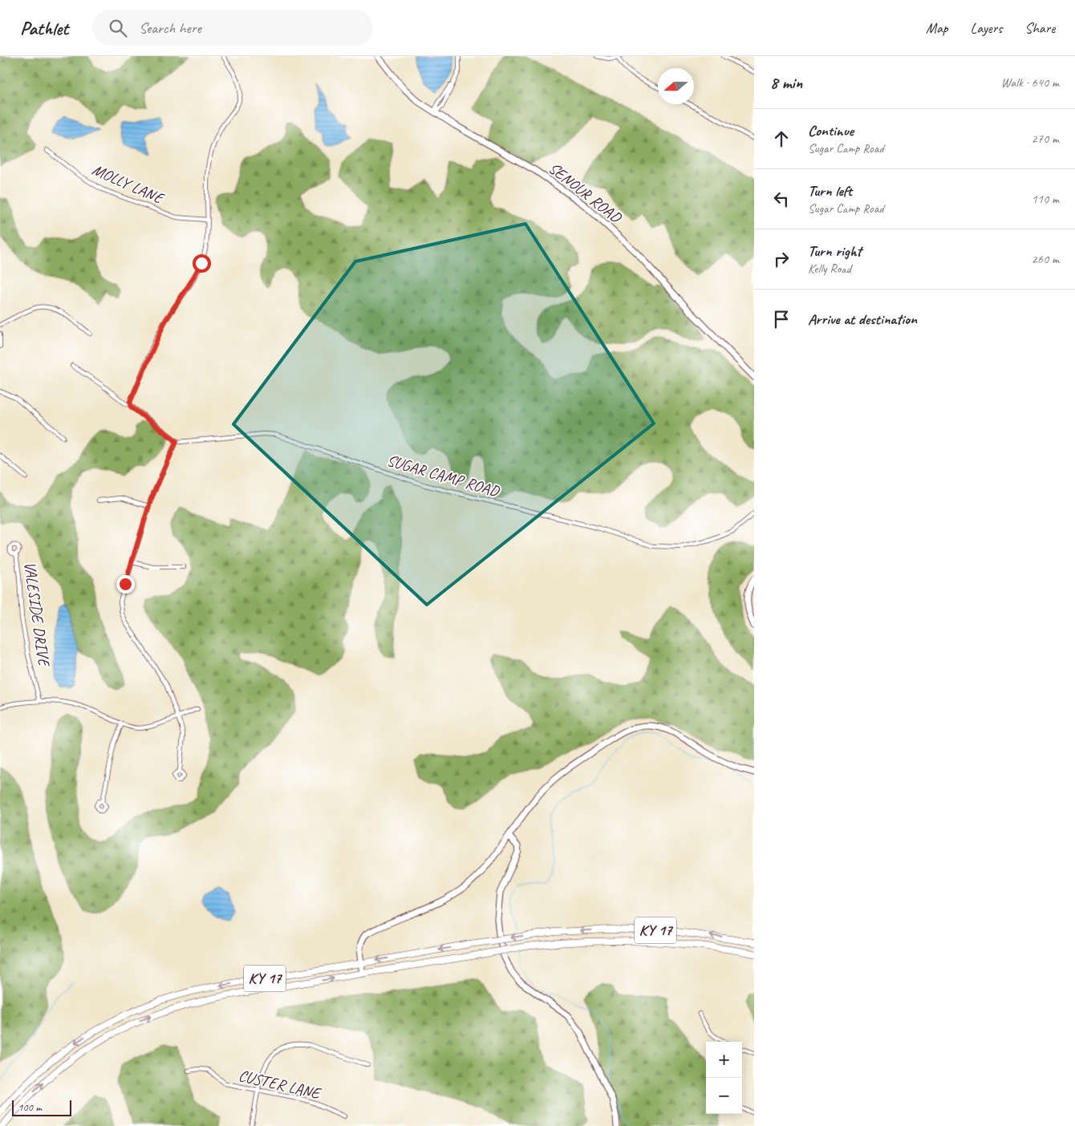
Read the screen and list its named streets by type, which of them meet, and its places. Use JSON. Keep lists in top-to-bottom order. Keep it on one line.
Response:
{"streets":{"main road":["SENOUR ROAD","KY 17"],"street":["MOLLY LANE","SUGAR CAMP ROAD","VALESIDE DRIVE","CUSTER LANE"]},"scale_bar":"100 m","north":"left","page":{"header":"Pathlet","search":"Search here","nav":["Map","Layers","Share"],"heading":["8 min","Walk · 640 m"],"list":[["Continue","Sugar Camp Road","270 m"],["Turn left","Sugar Camp Road","110 m"],["Turn right","Kelly Road","260 m"],"Arrive at destination"],"map_buttons":["+","−"],"scale":"100 m"}}
